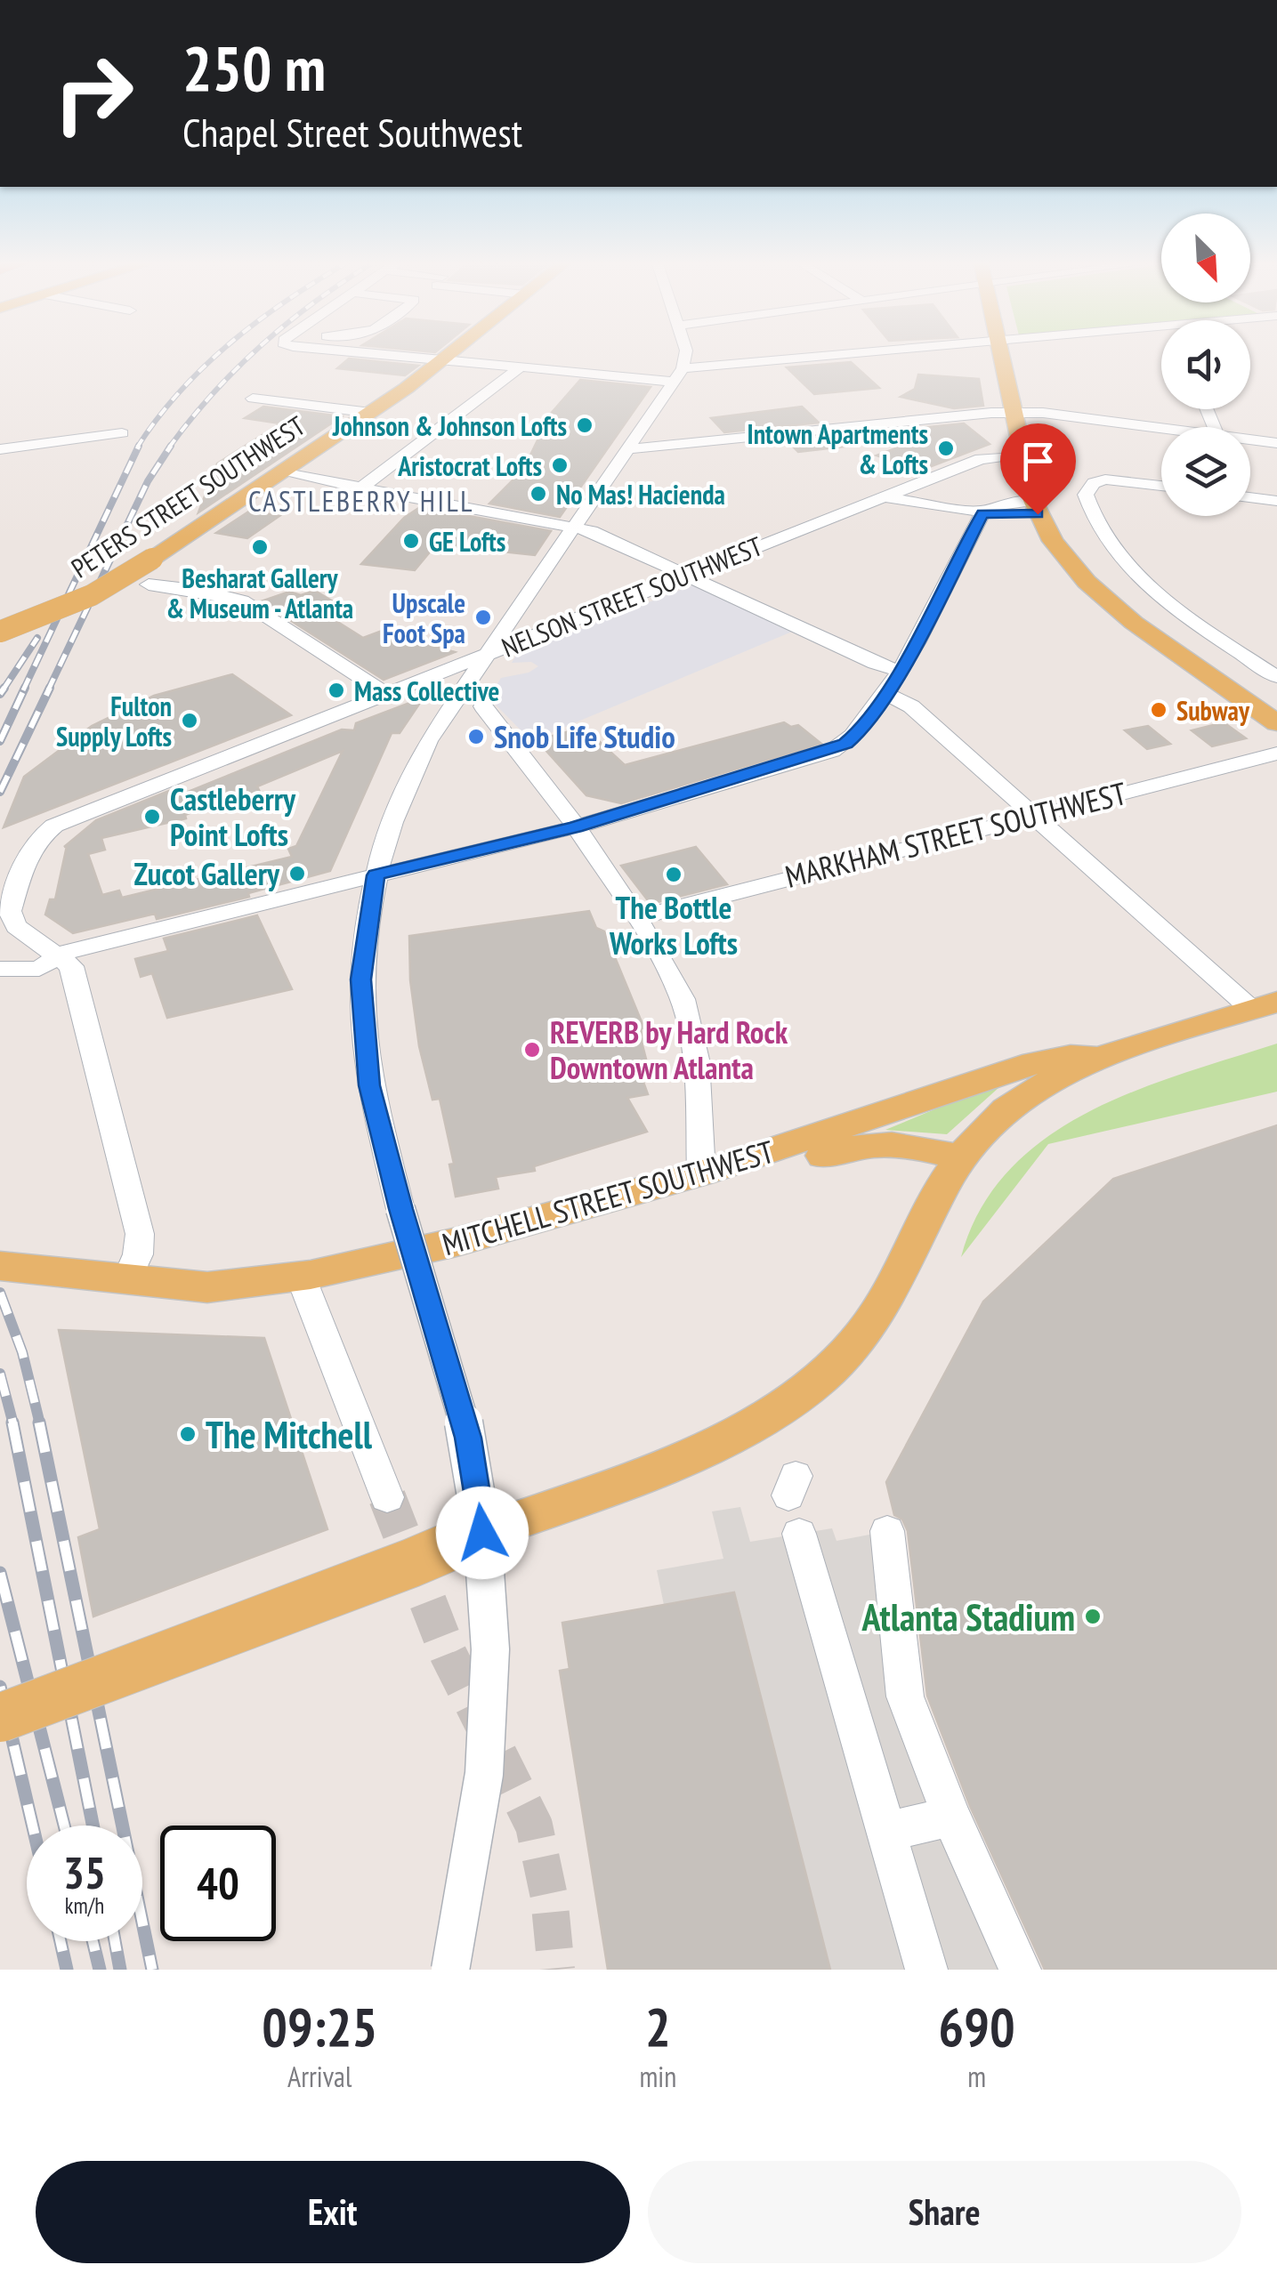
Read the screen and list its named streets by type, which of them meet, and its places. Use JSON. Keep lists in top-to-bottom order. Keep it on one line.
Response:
{"streets":{"main road":["PETERS STREET SOUTHWEST","MITCHELL STREET SOUTHWEST"],"street":["NELSON STREET SOUTHWEST","MARKHAM STREET SOUTHWEST"]},"districts":["CASTLEBERRY HILL"],"places":["Johnson & Johnson Lofts","Intown Apartments & Lofts","Aristocrat Lofts","No Mas! Hacienda","GE Lofts","Besharat Gallery & Museum - Atlanta","Upscale Foot Spa","Mass Collective","Subway","Fulton Supply Lofts","Snob Life Studio","Castleberry Point Lofts","Zucot Gallery","The Bottle Works Lofts","REVERB by Hard Rock Downtown Atlanta","The Mitchell","Atlanta Stadium"],"north":"bottom right","page":{"turn":["250 m","Chapel Street Southwest"],"speed":"35 km/h","limit":"40","eta":["09:25","Arrival","2","min","690","m"],"buttons":["Exit","Share"]}}
